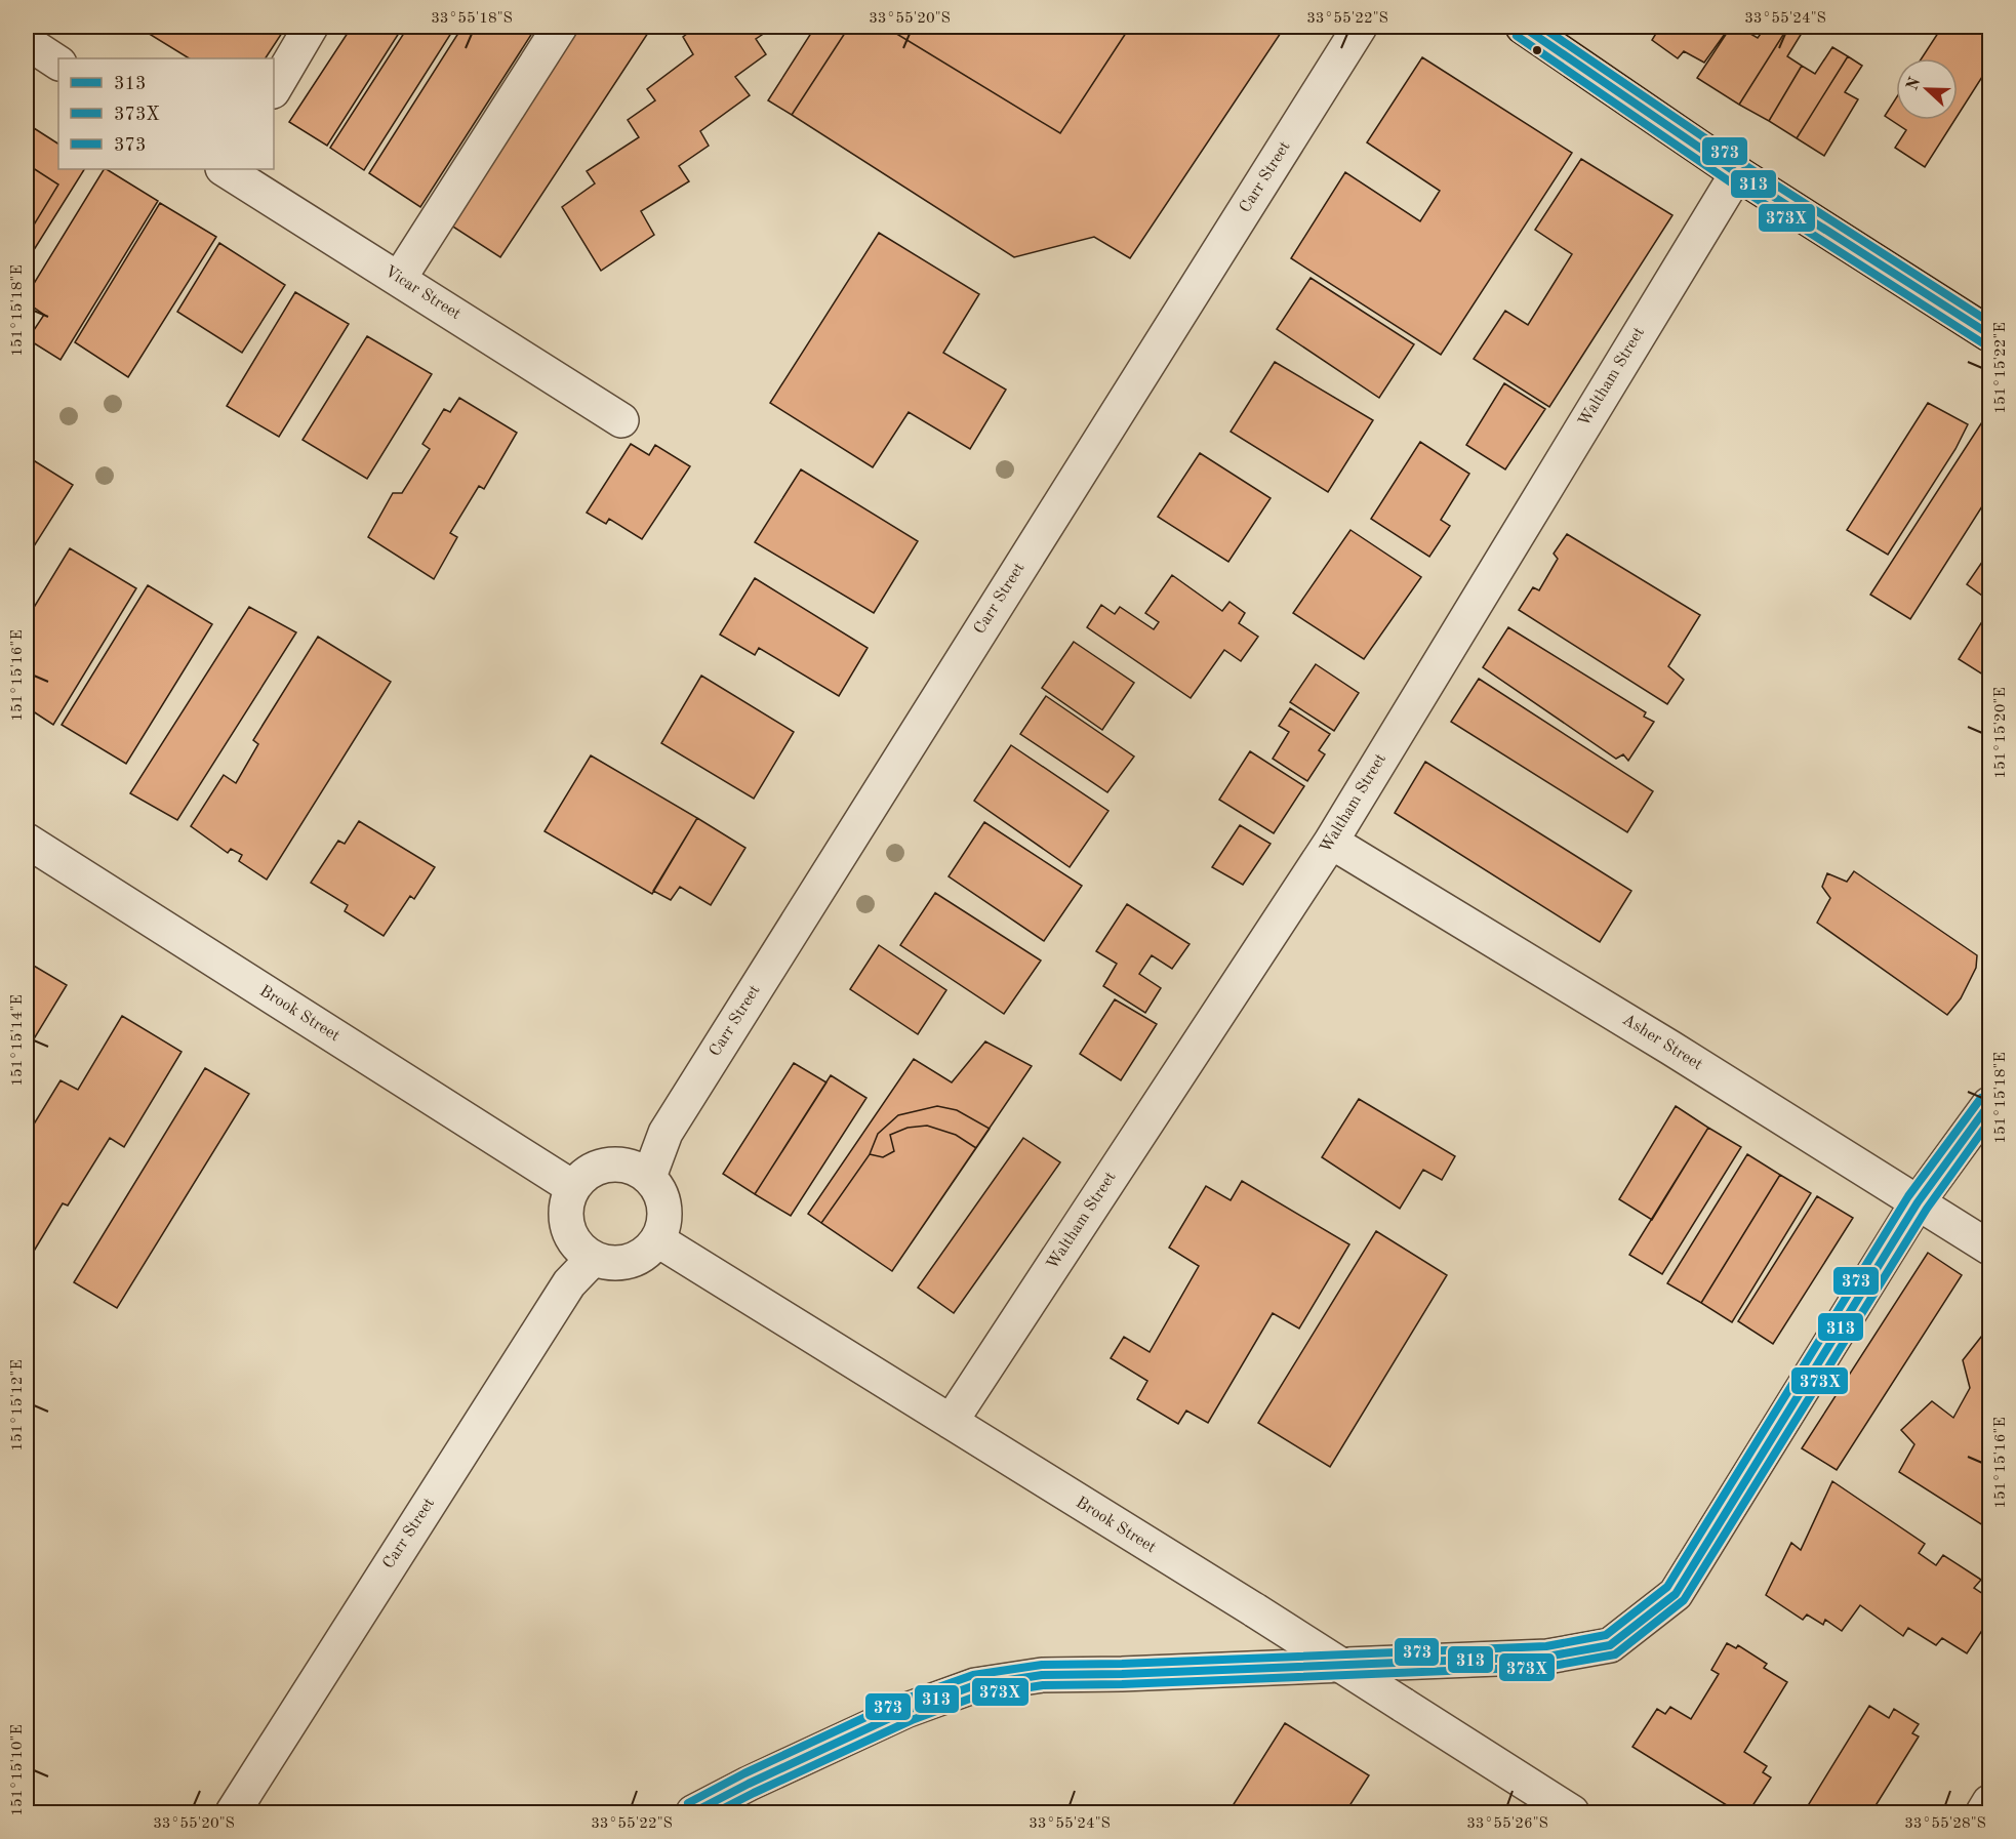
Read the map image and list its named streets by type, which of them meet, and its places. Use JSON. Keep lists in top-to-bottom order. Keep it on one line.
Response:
{"streets":{"street":["Carr Street","Vicar Street","Waltham Street","Brook Street","Asher Street"]},"crossings":[["Carr Street","Brook Street"],["Waltham Street","Brook Street"],["Waltham Street","Asher Street"]],"lines":["transit line 313","transit line 373","transit line 373X"],"legend":["313","373X","373"],"north":"left","coordinates":["33°55'18\"S","33°55'20\"S","33°55'22\"S","33°55'24\"S","151°15'18\"E","151°15'22\"E","151°15'16\"E","151°15'20\"E","151°15'14\"E","151°15'12\"E","151°15'10\"E","33°55'26\"S","33°55'28\"S"]}
